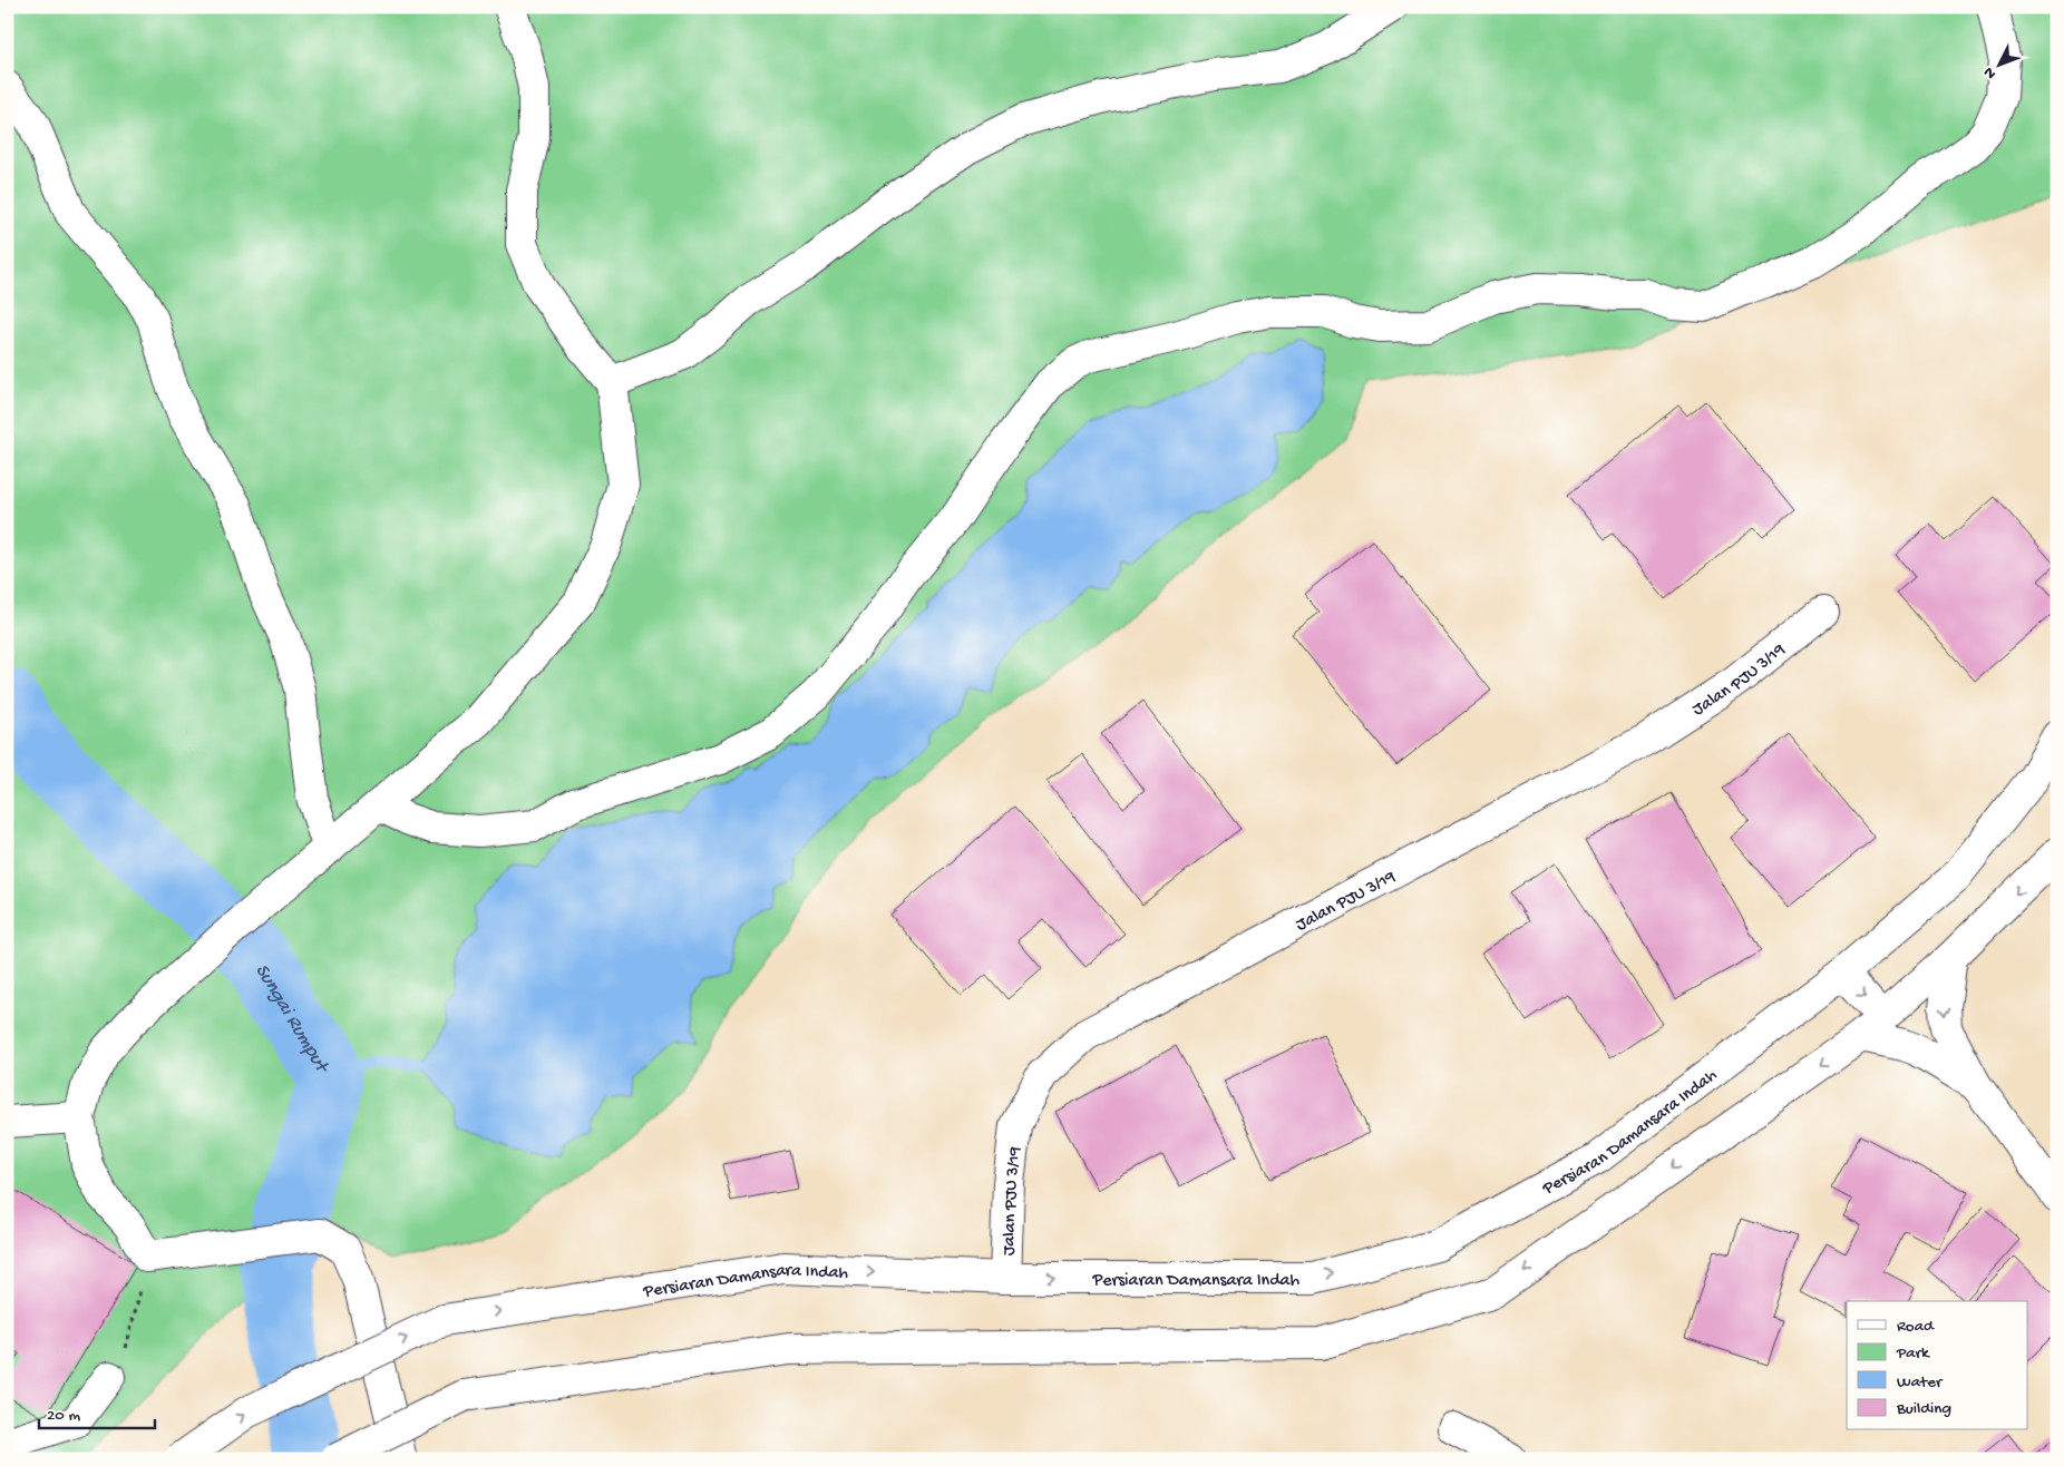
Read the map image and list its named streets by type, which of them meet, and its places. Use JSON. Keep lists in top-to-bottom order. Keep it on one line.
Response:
{"streets":{"main road":["Jalan PJU 3/19","Persiaran Damansara Indah"]},"crossings":[["Jalan PJU 3/19","Persiaran Damansara Indah"]],"water":["Sungai Rumput"],"legend":["Road","Park","Water","Building"],"scale_bar":"20 m","north":"bottom left"}
